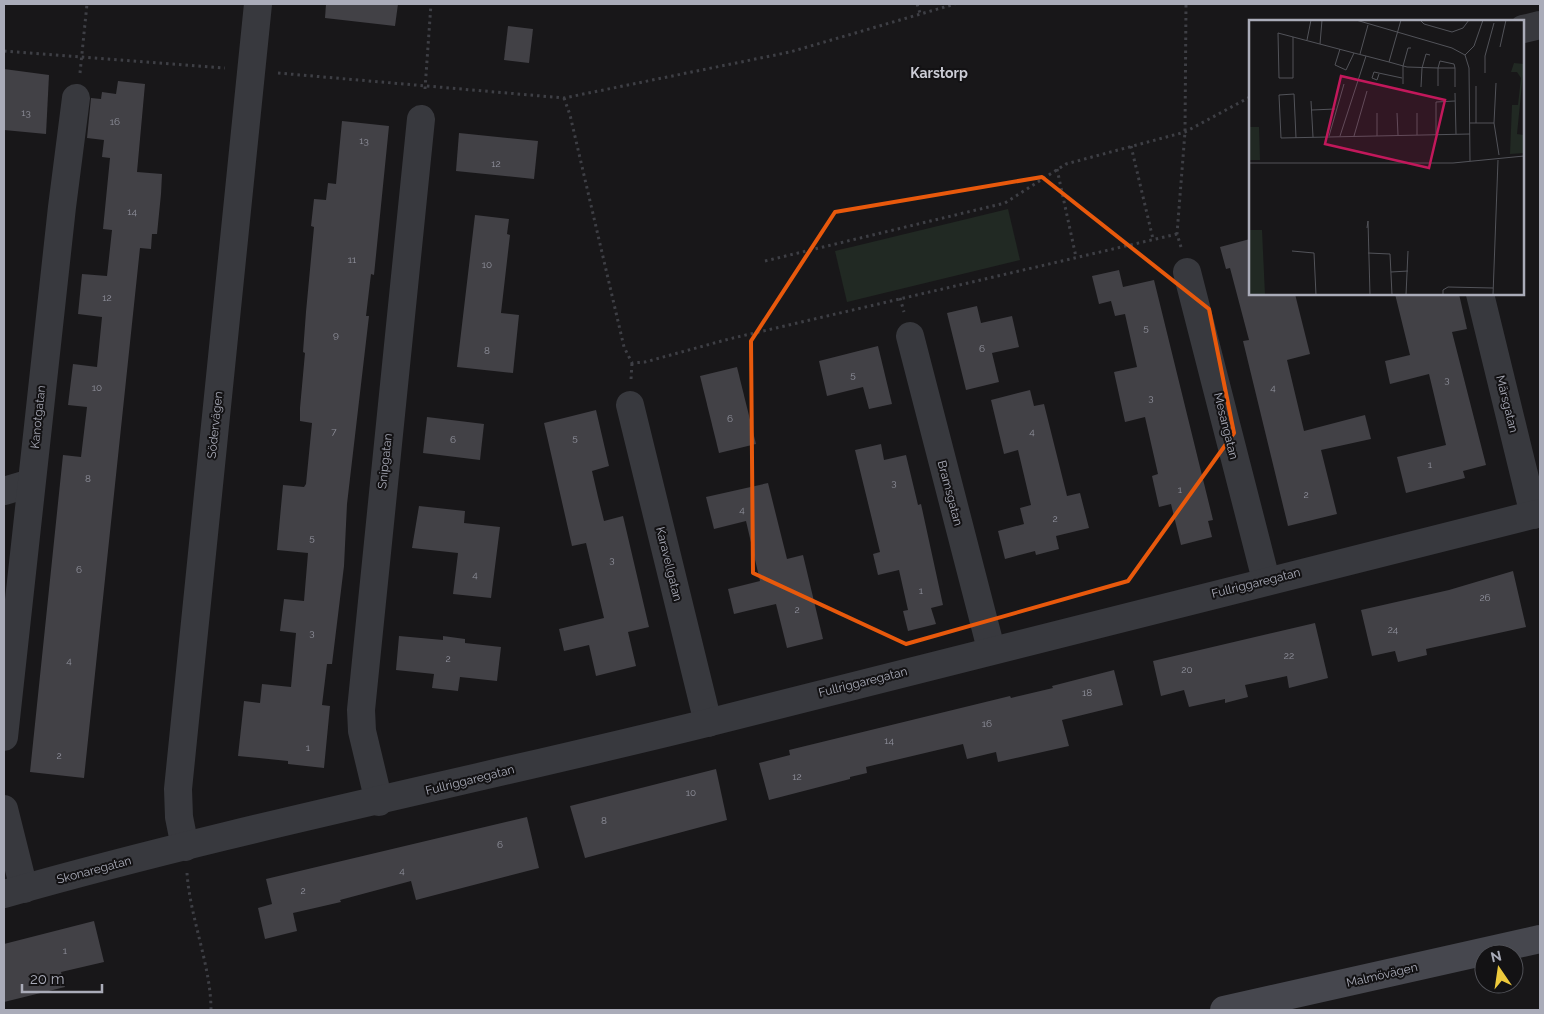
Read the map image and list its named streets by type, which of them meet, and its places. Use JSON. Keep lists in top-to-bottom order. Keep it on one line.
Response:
{"streets":{"main road":["Malmövägen"],"street":["Märsgatan","Kanotgatan","Södervägen","Mesangatan","Snipgatan","Bramsgatan","Karavellgatan","Fullriggaregatan","Skonaregatan"]},"crossings":[["Märsgatan","Fullriggaregatan"],["Södervägen","Fullriggaregatan"],["Södervägen","Skonaregatan"],["Mesangatan","Fullriggaregatan"],["Snipgatan","Fullriggaregatan"],["Bramsgatan","Fullriggaregatan"],["Karavellgatan","Fullriggaregatan"],["Fullriggaregatan","Skonaregatan"]],"districts":["Karstorp"],"house_numbers":["13","16","13","12","14","11","10","12","5","9","6","8","5","3","10","4","3","6","7","4","5","6","1","8","3","1","2","4","2","5","3","6","4","1","26","2","24","3","22","2","4","20","18","16","14","1","2","12","10","8","6","4","2","1"],"scale_bar":"20 m","north":"top"}
